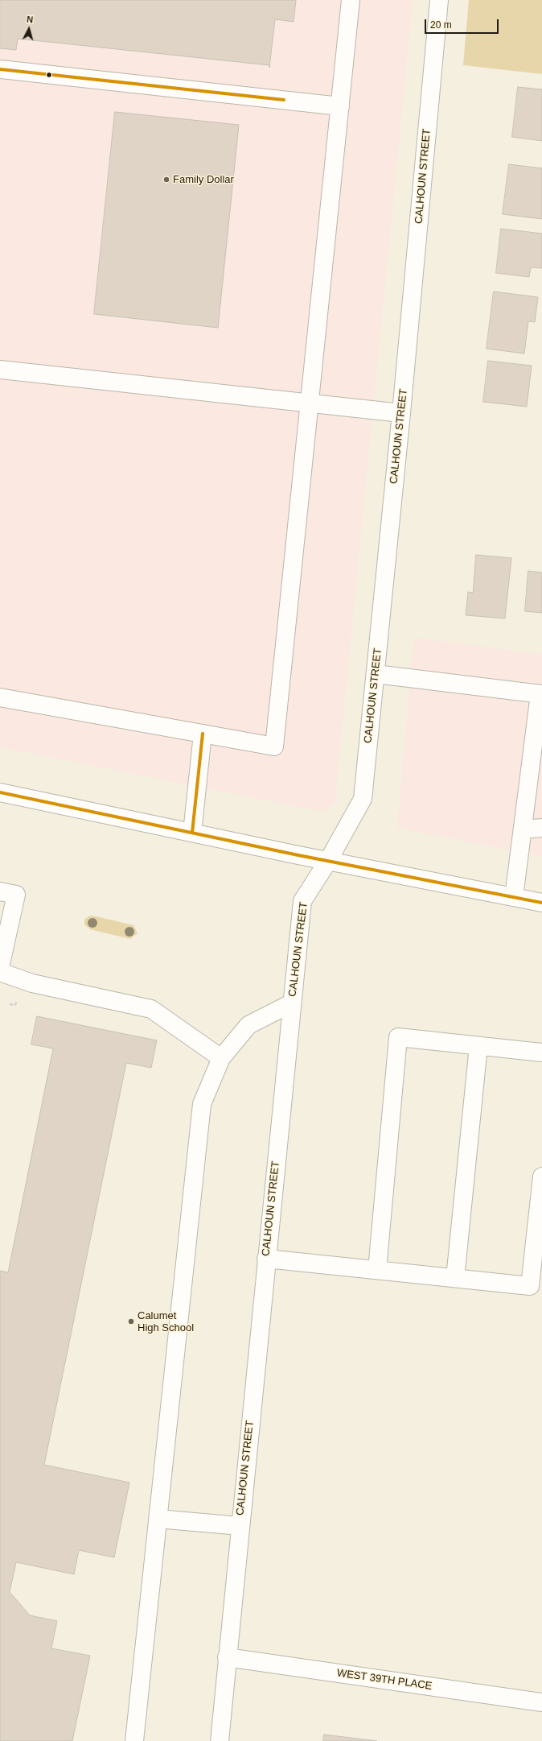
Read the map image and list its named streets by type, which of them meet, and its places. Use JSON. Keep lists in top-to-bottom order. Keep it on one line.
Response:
{"streets":{"street":["CALHOUN STREET","WEST 39TH PLACE"]},"crossings":[["CALHOUN STREET","WEST 39TH PLACE"]],"places":["Family Dollar","Calumet High School"],"scale_bar":"20 m","north":"top"}
